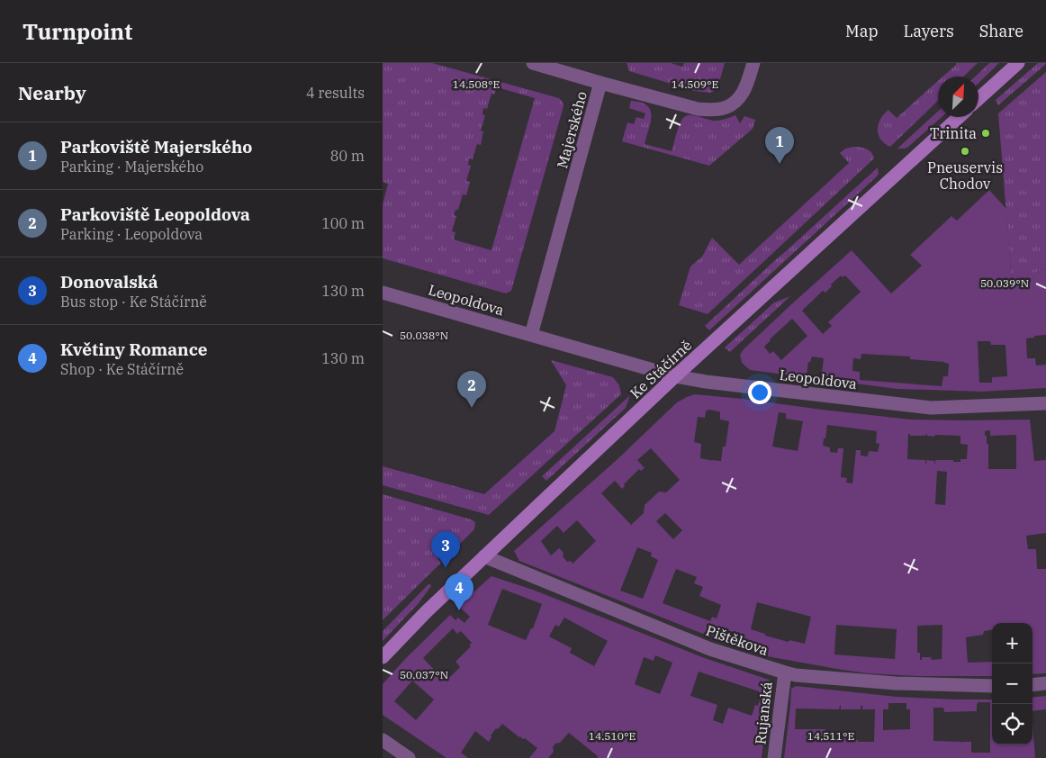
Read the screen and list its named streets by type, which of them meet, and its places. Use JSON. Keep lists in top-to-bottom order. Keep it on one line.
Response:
{"streets":{"street":["Majerského","Leopoldova","Ke Stáčírně","Pištěkova","Rujanská"]},"crossings":[["Majerského","Leopoldova"],["Leopoldova","Ke Stáčírně"],["Ke Stáčírně","Pištěkova"],["Pištěkova","Rujanská"]],"places":["Trinita","Pneuservis Chodov"],"north":"top right","page":{"header":"Turnpoint","nav":["Map","Layers","Share"],"heading":["Nearby","4 results"],"list":[{"mark":"1","name":"Parkoviště Majerského","note":"Parking · Majerského","value":"80 m"},{"mark":"2","name":"Parkoviště Leopoldova","note":"Parking · Leopoldova","value":"100 m"},{"mark":"3","name":"Donovalská","note":"Bus stop · Ke Stáčírně","value":"130 m"},{"mark":"4","name":"Květiny Romance","note":"Shop · Ke Stáčírně","value":"130 m"}],"pins":["1","2","3","4"],"map_buttons":["+","−"]},"coordinates":["14.508°E","14.509°E","50.039°N","50.038°N","50.037°N","14.510°E","14.511°E"]}
